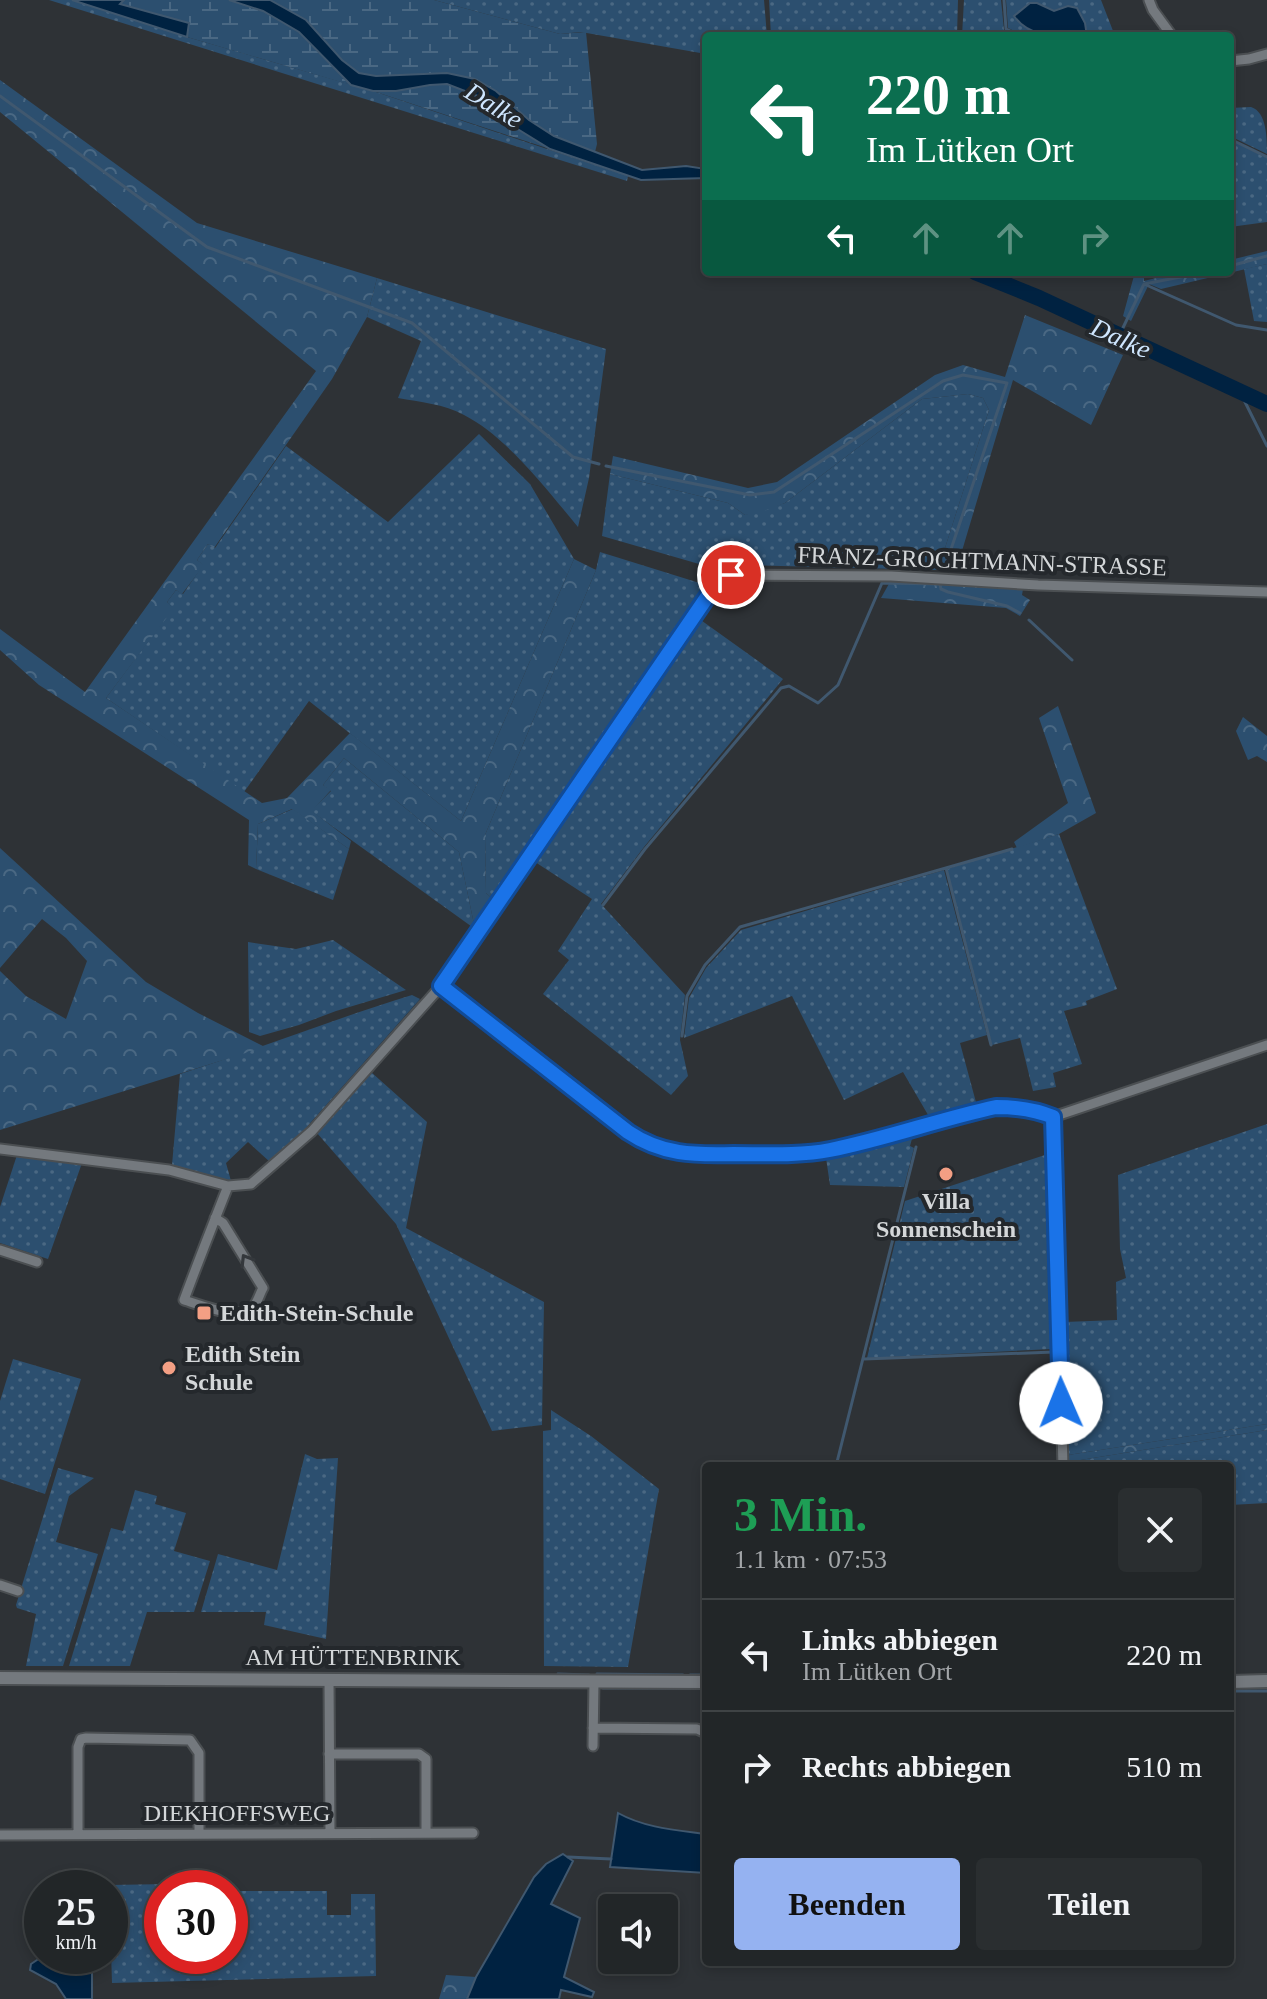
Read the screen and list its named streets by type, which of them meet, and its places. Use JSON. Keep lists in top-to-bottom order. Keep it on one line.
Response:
{"streets":{"street":["FRANZ-GROCHTMANN-STRASSE","AM HÜTTENBRINK","DIEKHOFFSWEG"]},"water":["Dalke"],"places":{"other":["Villa Sonnenschein","Edith Stein Schule"],"transit":["Edith-Stein-Schule"]},"page":{"turn":["220 m","Im Lütken Ort"],"heading":["3 Min.","1.1 km · 07:53"],"list":[{"name":"Links abbiegen","note":"Im Lütken Ort","value":"220 m"},{"name":"Rechts abbiegen","value":"510 m"}],"buttons":["Beenden","Teilen"],"speed":"25 km/h","limit":"30"}}
